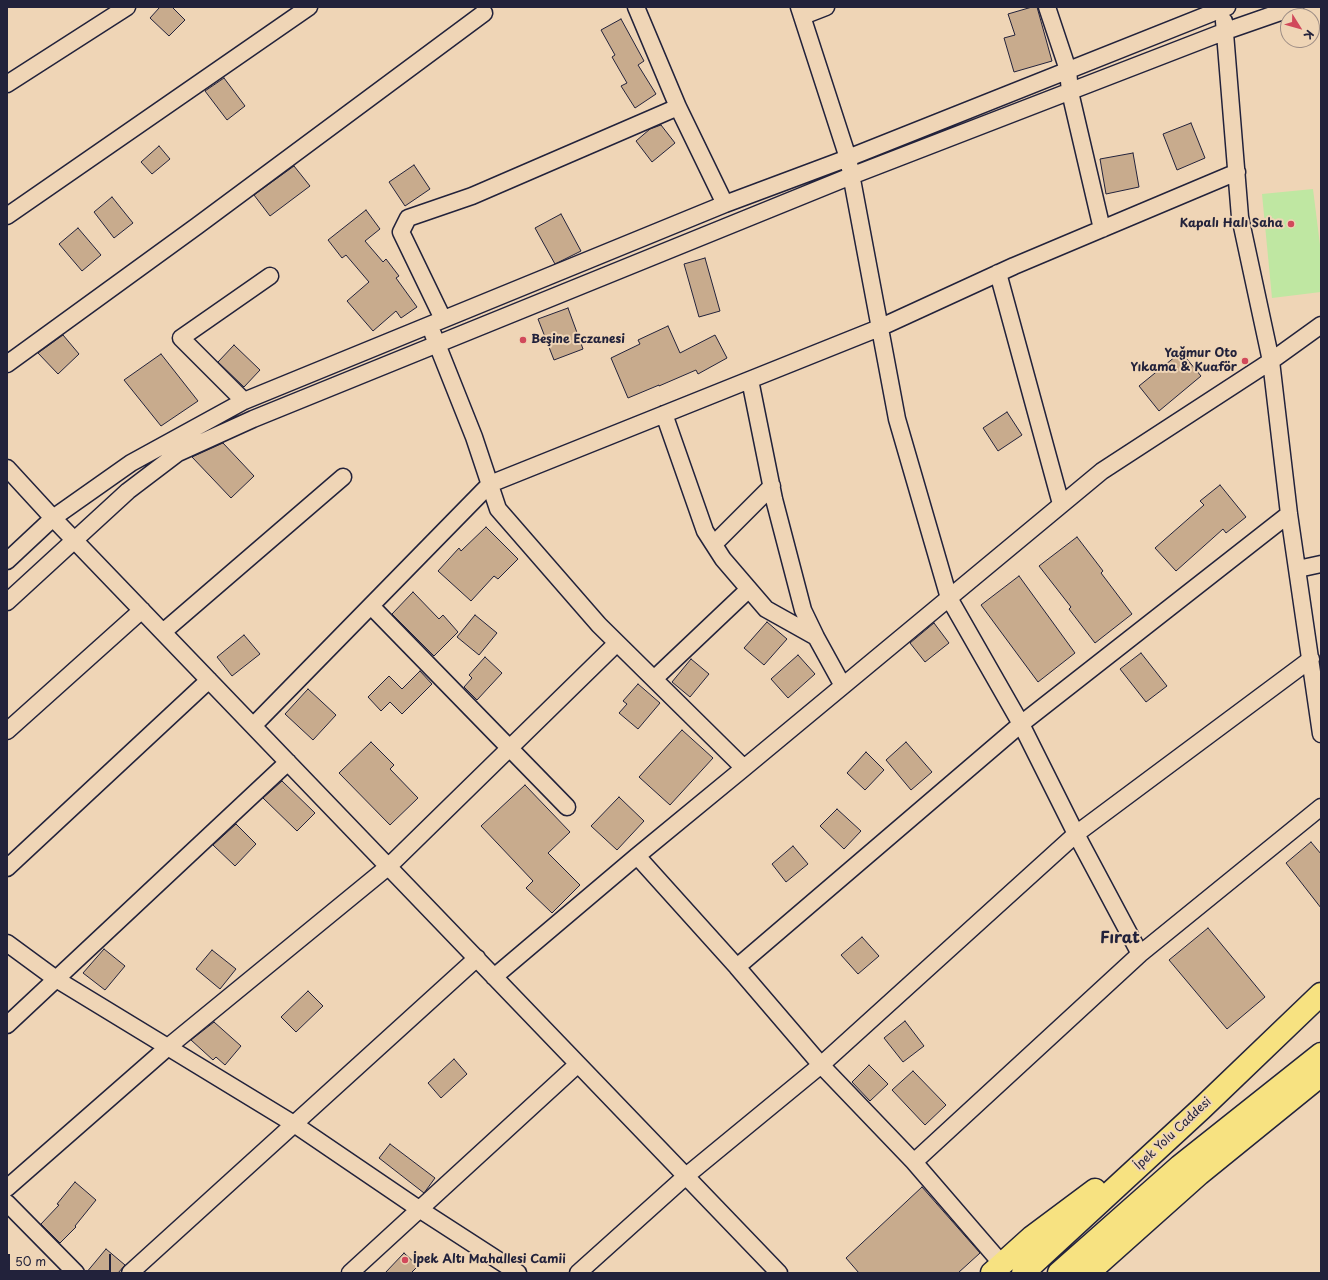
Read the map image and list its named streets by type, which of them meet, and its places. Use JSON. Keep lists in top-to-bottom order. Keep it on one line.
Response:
{"streets":{"highway":["İpek Yolu Caddesi"]},"districts":["Fırat"],"places":["Kapalı Halı Saha","Beşine Eczanesi","Yağmur Oto Yıkama & Kuaför","İpek Altı Mahallesi Camii"],"scale_bar":"50 m","north":"bottom right"}
